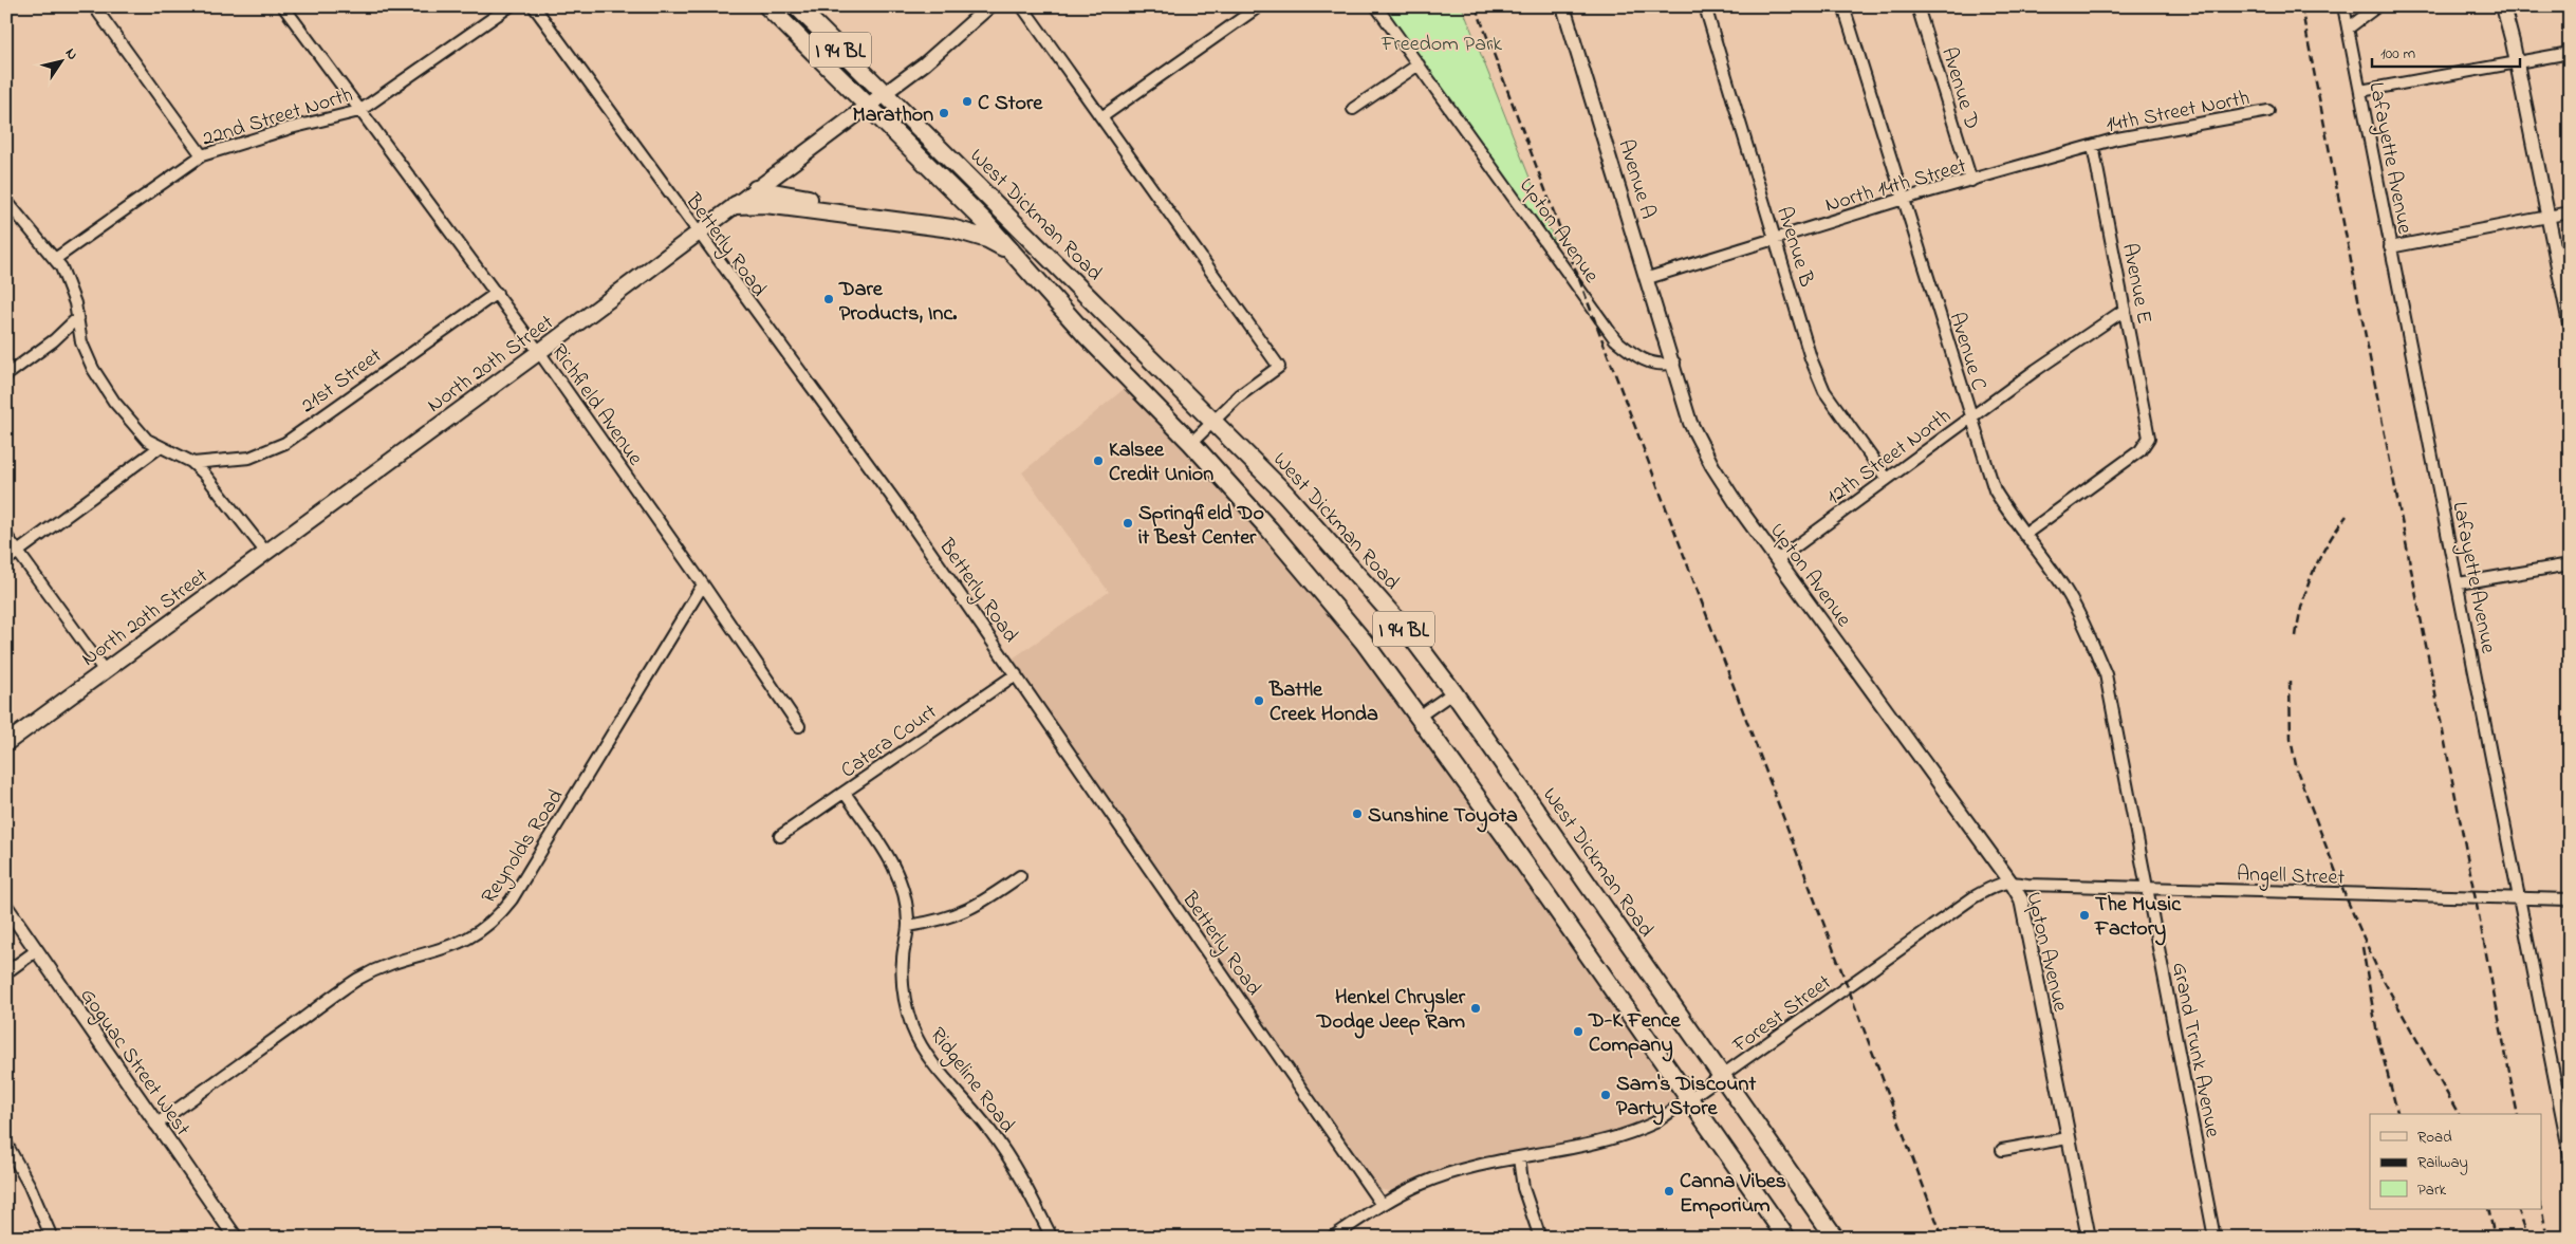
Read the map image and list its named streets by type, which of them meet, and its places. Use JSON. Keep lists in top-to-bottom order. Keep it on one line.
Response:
{"streets":{"main road":["I 94 BL","West Dickman Road","North 20th Street"],"street":["Avenue D","14th Street North","22nd Street North","Lafayette Avenue","Avenue A","North 14th Street","Upton Avenue","Betterly Road","Avenue B","Avenue E","Avenue C","21st Street","Richfield Avenue","12th Street North","Catera Court","Reynolds Road","Angell Street","Forest Street","Grand Trunk Avenue","Goguac Street West","Ridgeline Road"]},"crossings":[["Avenue D","North 14th Street"],["14th Street North","North 14th Street"],["14th Street North","Avenue E"],["22nd Street North","Richfield Avenue"],["Lafayette Avenue","Angell Street"],["Avenue A","North 14th Street"],["Avenue A","Upton Avenue"],["North 14th Street","Avenue B"],["North 14th Street","Avenue E"],["North 14th Street","Avenue C"],["West Dickman Road","North 20th Street"],["West Dickman Road","Forest Street"],["Upton Avenue","12th Street North"],["Upton Avenue","Angell Street"],["Upton Avenue","Forest Street"],["Betterly Road","North 20th Street"],["Betterly Road","Catera Court"],["Betterly Road","Forest Street"],["Avenue B","12th Street North"],["Avenue E","Avenue C"],["Avenue E","12th Street North"],["Avenue C","12th Street North"],["Avenue C","Grand Trunk Avenue"],["North 20th Street","Richfield Avenue"],["21st Street","Richfield Avenue"],["Richfield Avenue","Reynolds Road"],["Catera Court","Ridgeline Road"],["Reynolds Road","Goguac Street West"],["Angell Street","Forest Street"],["Angell Street","Grand Trunk Avenue"]],"parks":["Freedom Park"],"places":["C Store","Marathon","Dare Products, Inc.","Kalsee Credit Union","Springfield Do it Best Center","Battle Creek Honda","Sunshine Toyota","The Music Factory","Henkel Chrysler Dodge Jeep Ram","D-K Fence Company","Sam's Discount Party Store","Canna Vibes Emporium"],"legend":["Road","Railway","Park"],"scale_bar":"100 m","north":"top right"}
